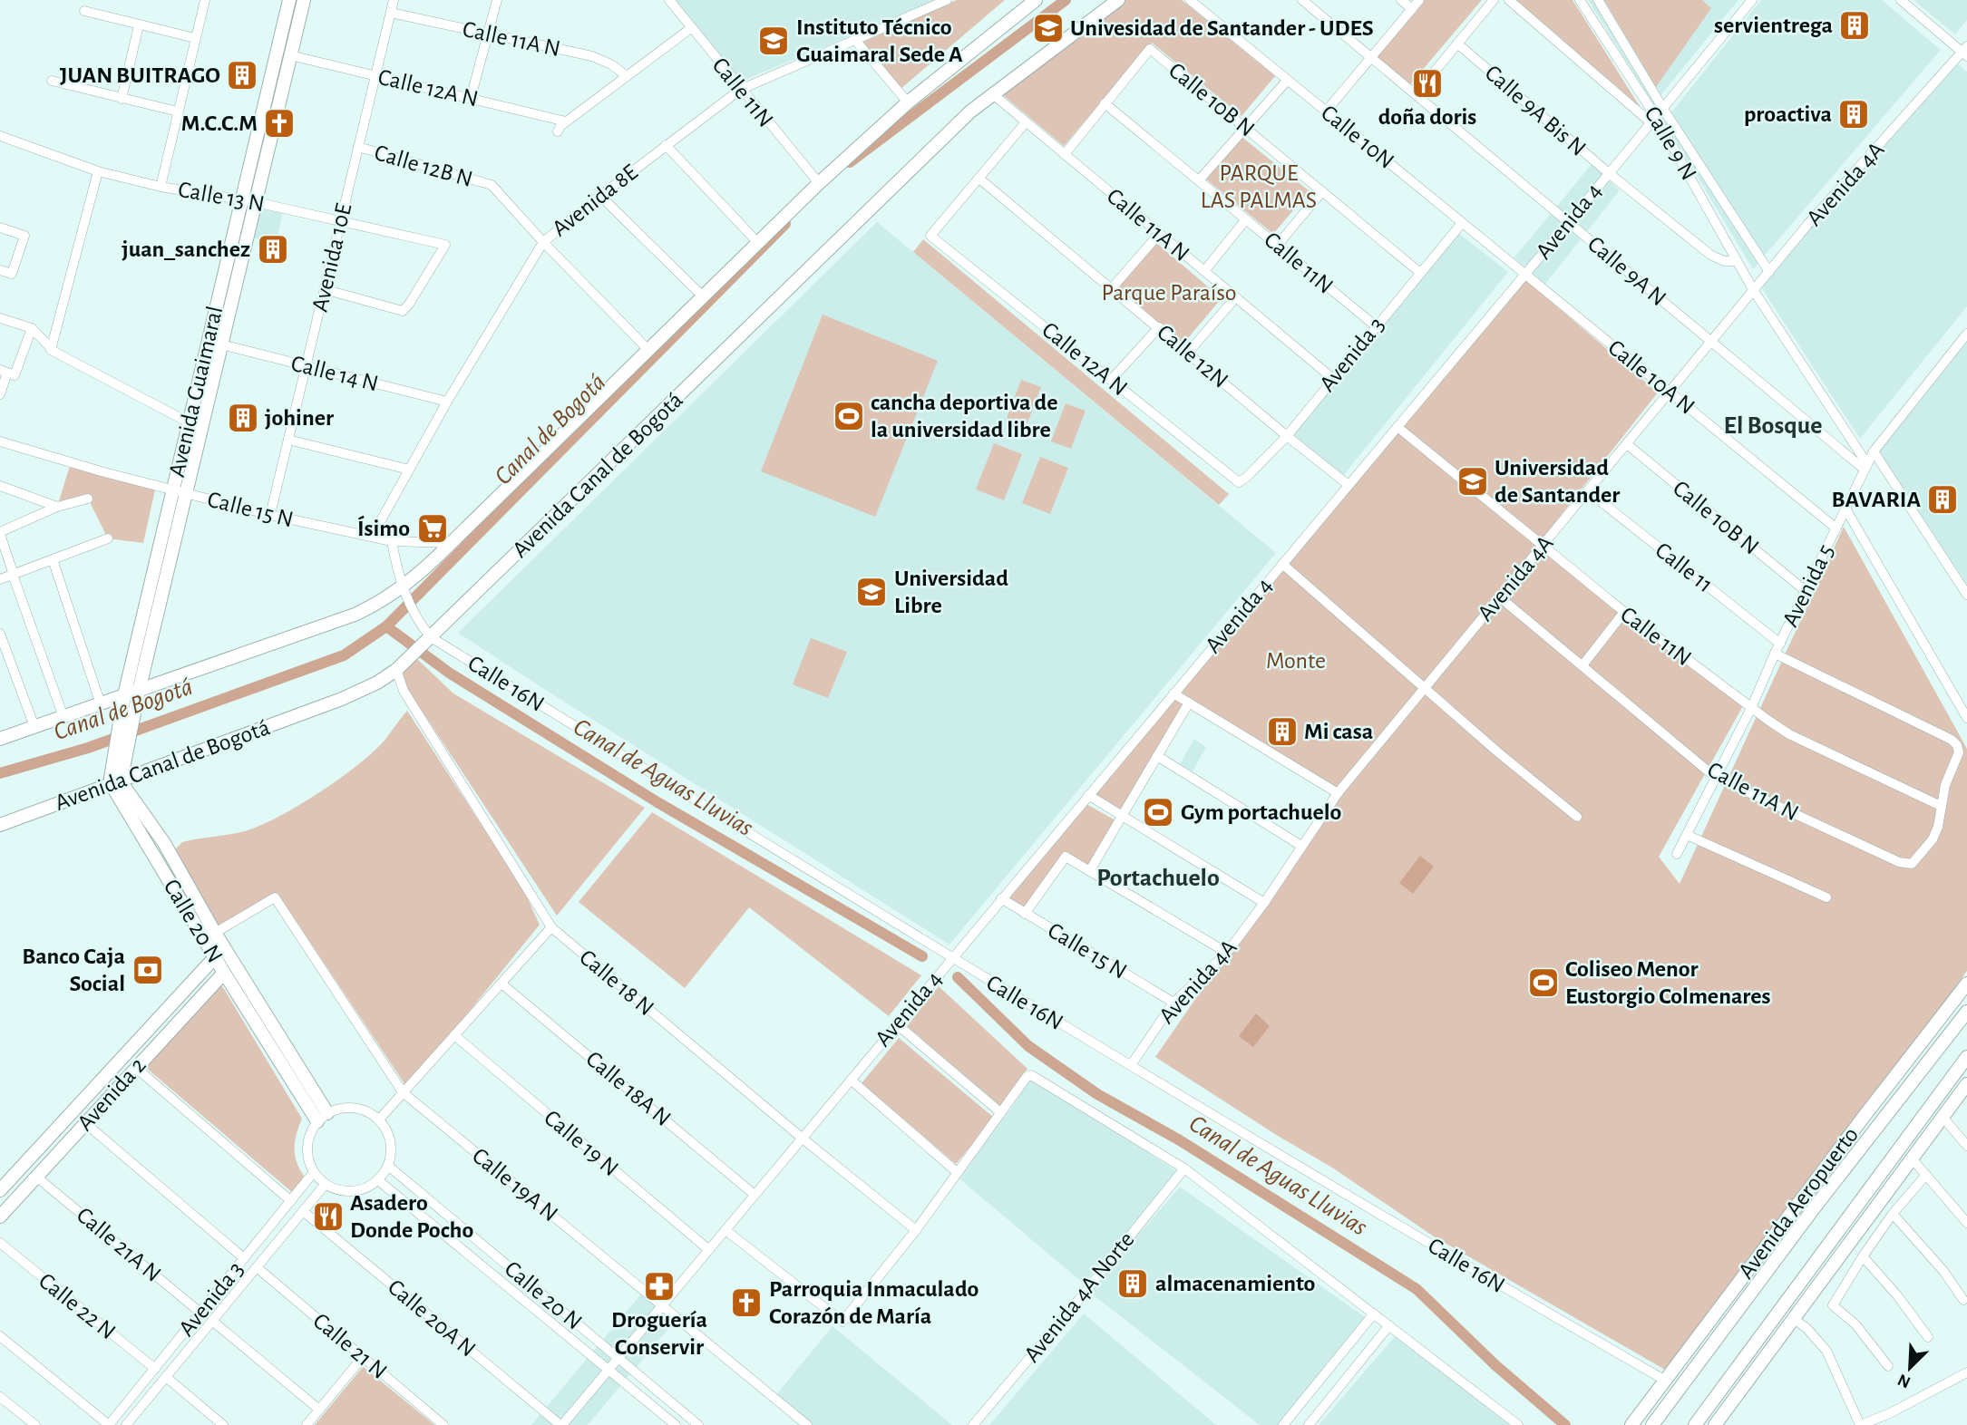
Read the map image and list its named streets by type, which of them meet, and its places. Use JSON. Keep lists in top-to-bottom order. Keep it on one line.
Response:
{"streets":{"street":["Calle 11A N","Calle 12A N","Calle 11N","Calle 10B N","Calle 9A Bis N","Calle 10N","Calle 9 N","Calle 12B N","Avenida 4A","Calle 13 N","Avenida 8E","Avenida 4","Avenida 10E","Calle 9A N","Avenida 3","Calle 12N","Calle 14 N","Calle 10A N","Avenida Guaimaral","Avenida Canal de Bogotá","Calle 15 N","Calle 11","Avenida 5","Calle 16N","Calle 20 N","Calle 18 N","Calle 18A N","Avenida 2","Calle 19 N","Calle 19A N","Avenida Aeropuerto","Calle 21A N","Avenida 4A Norte","Calle 22 N","Calle 20A N","Calle 21 N"]},"crossings":[["Calle 11A N","Calle 11N"],["Calle 11A N","Avenida 4A"],["Calle 11A N","Avenida 10E"],["Calle 11A N","Avenida 3"],["Calle 11A N","Avenida Canal de Bogotá"],["Calle 11A N","Avenida 5"],["Calle 12A N","Avenida 10E"],["Calle 12A N","Avenida 3"],["Calle 12A N","Calle 12N"],["Calle 12A N","Avenida Guaimaral"],["Calle 11N","Calle 10B N"],["Calle 11N","Avenida 4A"],["Calle 11N","Avenida 8E"],["Calle 11N","Avenida 4"],["Calle 11N","Avenida 3"],["Calle 11N","Avenida 5"],["Calle 10B N","Avenida 4A"],["Calle 10B N","Avenida 3"],["Calle 10B N","Avenida 5"],["Calle 9A Bis N","Calle 9 N"],["Calle 9A Bis N","Avenida 4"],["Calle 10N","Avenida 4"],["Calle 10N","Avenida 3"],["Calle 10N","Calle 10A N"],["Calle 9 N","Avenida 4A"],["Calle 9 N","Avenida 4"],["Calle 9 N","Calle 9A N"],["Calle 9 N","Avenida 5"],["Calle 12B N","Avenida 8E"],["Calle 12B N","Avenida 10E"],["Avenida 4A","Calle 9A N"],["Avenida 4A","Calle 10A N"],["Avenida 4A","Calle 15 N"],["Avenida 4A","Calle 11"],["Avenida 4A","Calle 16N"],["Calle 13 N","Avenida 10E"],["Calle 13 N","Avenida Guaimaral"],["Avenida 8E","Calle 14 N"],["Avenida 8E","Calle 15 N"],["Avenida 4","Calle 9A N"],["Avenida 4","Calle 12N"],["Avenida 4","Calle 10A N"],["Avenida 4","Calle 15 N"],["Avenida 4","Calle 16N"],["Avenida 4","Calle 20 N"],["Avenida 4","Calle 18 N"],["Avenida 4","Calle 18A N"],["Avenida 4","Calle 19 N"],["Avenida 4","Calle 19A N"],["Avenida 4","Calle 20A N"],["Avenida 10E","Calle 14 N"],["Avenida 10E","Calle 15 N"],["Calle 9A N","Avenida 5"],["Avenida 3","Calle 12N"],["Avenida 3","Calle 20 N"],["Avenida 3","Calle 21A N"],["Avenida 3","Calle 22 N"],["Avenida 3","Calle 20A N"],["Avenida 3","Calle 21 N"],["Calle 14 N","Avenida Guaimaral"],["Calle 10A N","Avenida 5"],["Avenida Guaimaral","Avenida Canal de Bogotá"],["Avenida Guaimaral","Calle 15 N"],["Avenida Guaimaral","Calle 20 N"],["Avenida Canal de Bogotá","Calle 16N"],["Avenida Canal de Bogotá","Calle 20 N"],["Avenida Canal de Bogotá","Calle 18 N"],["Calle 11","Avenida 5"],["Calle 16N","Avenida Aeropuerto"],["Calle 20 N","Avenida 2"],["Calle 20 N","Calle 19A N"],["Avenida 2","Calle 21A N"]],"districts":["El Bosque","Portachuelo"],"water":["Canal de Bogotá","Canal de Aguas Lluvias"],"parks":["PARQUE LAS PALMAS","Parque Paraíso","Monte"],"places":{"building":["servientrega","JUAN BUITRAGO","proactiva","juan_sanchez","johiner","BAVARIA","Mi casa","almacenamiento"],"school or university":["Univesidad de Santander - UDES","Instituto Técnico Guaimaral Sede A","Universidad de Santander","Universidad Libre"],"restaurant":["doña doris","Asadero Donde Pocho"],"church":["M.C.C.M","Parroquia Inmaculado Corazón de María"],"sports":["cancha deportiva de la universidad libre","Gym portachuelo","Coliseo Menor Eustorgio Colmenares"],"supermarket":["Ísimo"],"bank":["Banco Caja Social"],"pharmacy":["Droguería Conservir"]},"north":"bottom left"}
